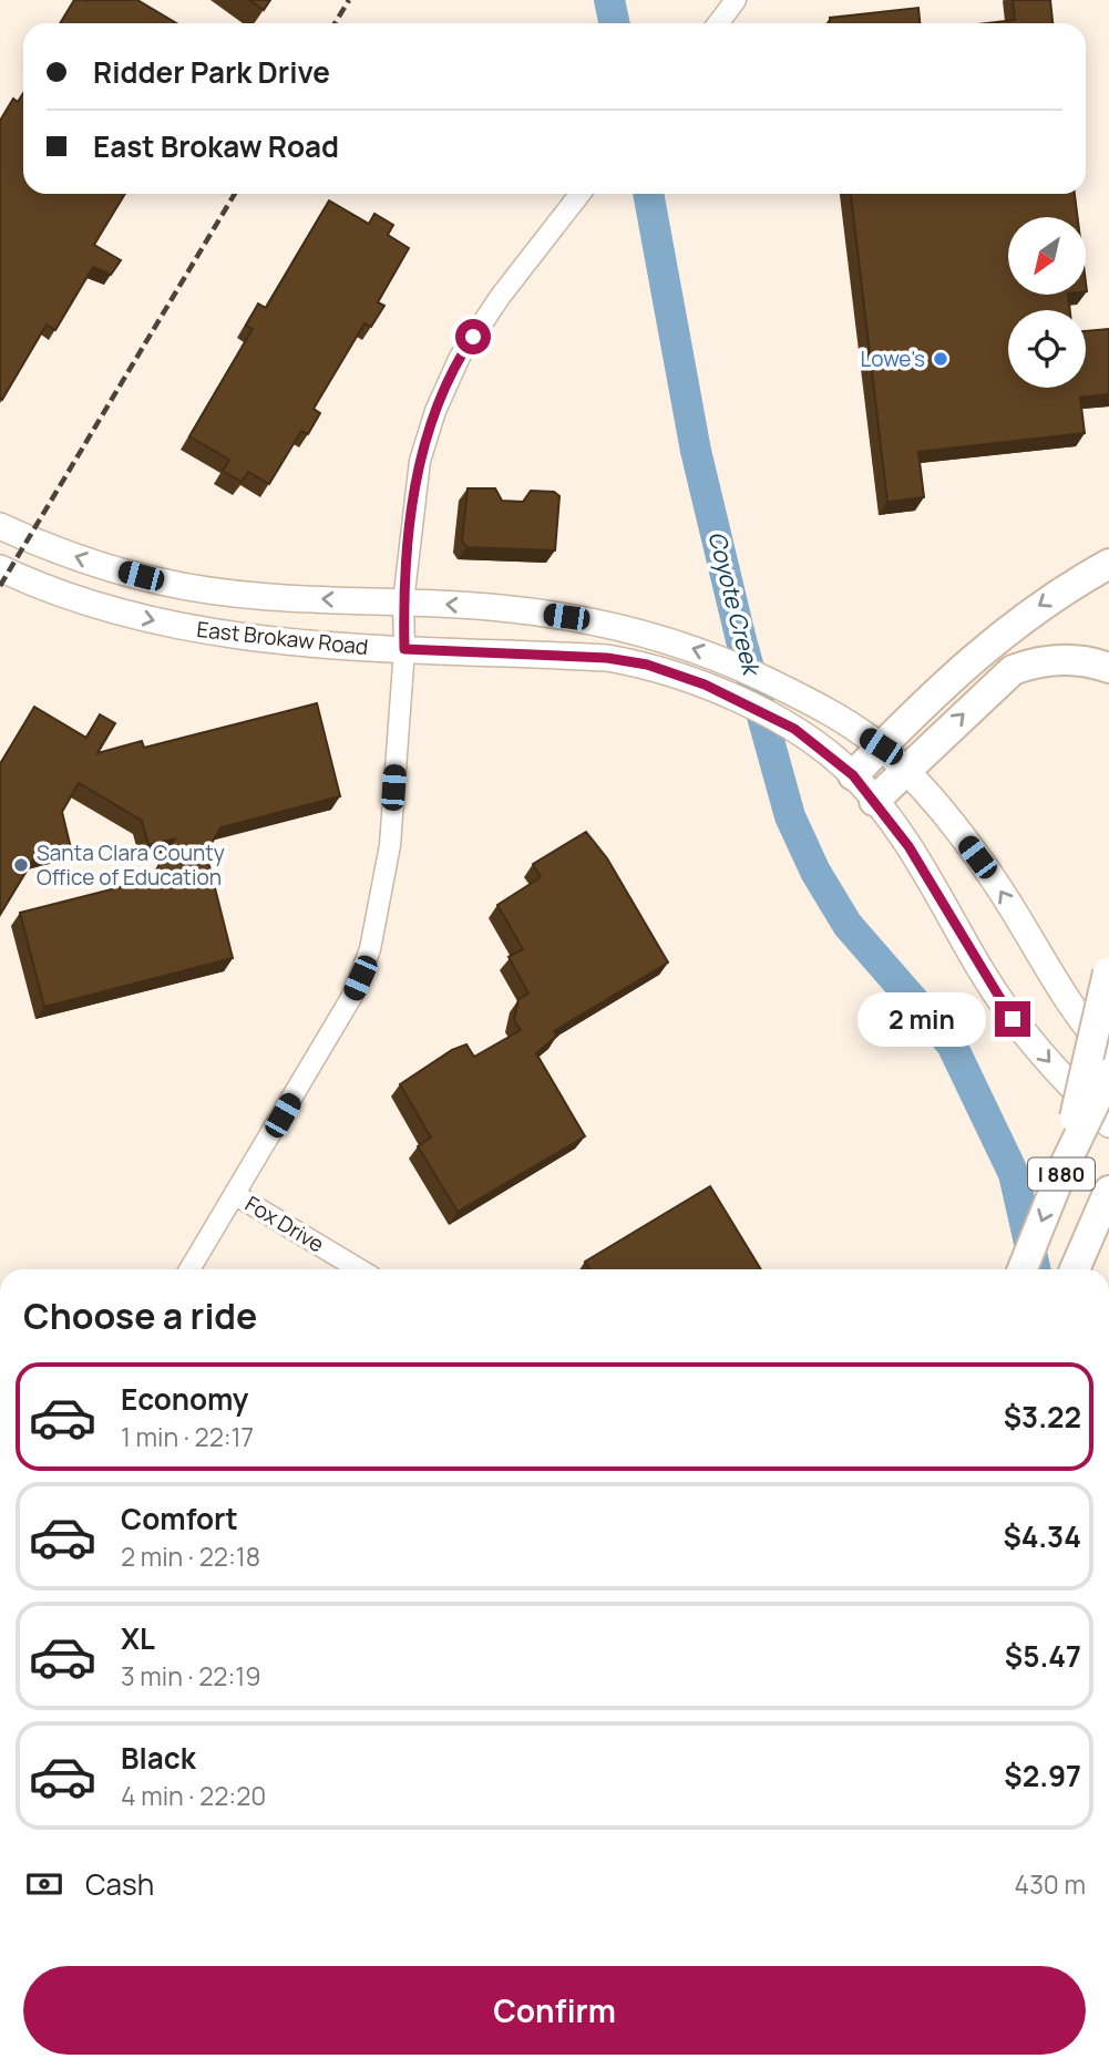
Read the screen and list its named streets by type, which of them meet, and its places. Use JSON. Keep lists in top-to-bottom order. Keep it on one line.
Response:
{"streets":{"highway":["I 880"],"main road":["East Brokaw Road"],"street":["Fox Drive"]},"water":["Coyote Creek"],"places":["Lowe's","Santa Clara County Office of Education"],"north":"bottom left","page":{"banner":["Ridder Park Drive","East Brokaw Road"],"bubble":"2 min","heading":"Choose a ride","list":[{"name":"Economy","note":"1 min · 22:17","value":"$3.22"},{"name":"Comfort","note":"2 min · 22:18","value":"$4.34"},{"name":"XL","note":"3 min · 22:19","value":"$5.47"},{"name":"Black","note":"4 min · 22:20","value":"$2.97"}],"pay":["Cash","430 m"],"buttons":"Confirm"}}
